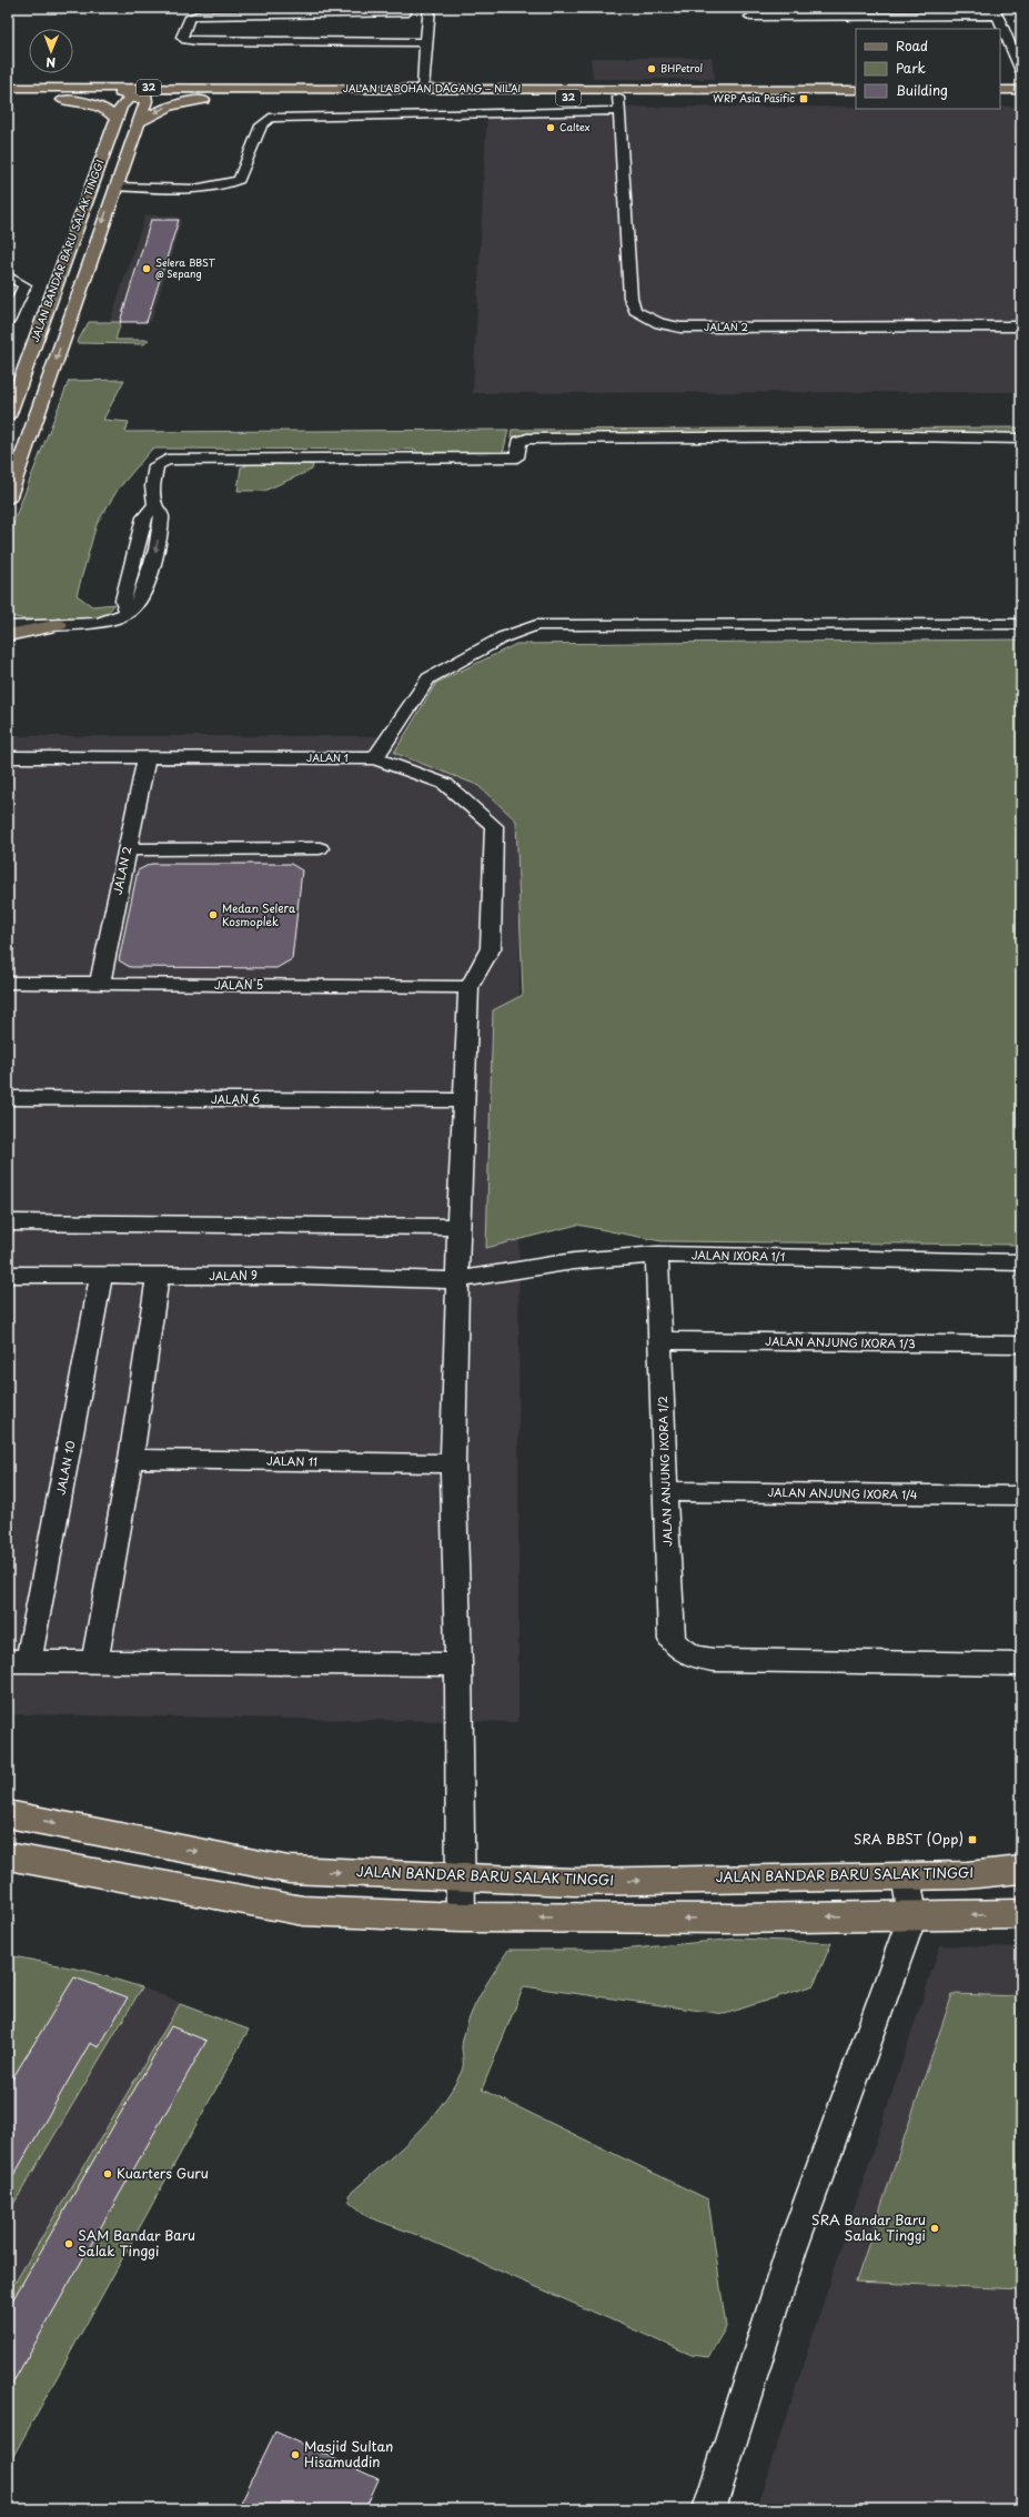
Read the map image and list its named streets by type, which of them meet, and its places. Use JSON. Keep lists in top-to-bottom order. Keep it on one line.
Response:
{"streets":{"main road":["32","JALAN LABOHAN DAGANG ‒ NILAI","JALAN BANDAR BARU SALAK TINGGI"],"street":["JALAN 2","JALAN 1","JALAN 5","JALAN 6","JALAN IXORA 1/1","JALAN 9","JALAN ANJUNG IXORA 1/3","JALAN 11","JALAN 10","JALAN ANJUNG IXORA 1/2","JALAN ANJUNG IXORA 1/4"]},"crossings":[["JALAN LABOHAN DAGANG ‒ NILAI","JALAN BANDAR BARU SALAK TINGGI"],["JALAN 2","JALAN 1"],["JALAN 2","JALAN 5"],["JALAN 1","JALAN 5"],["JALAN IXORA 1/1","JALAN 9"],["JALAN IXORA 1/1","JALAN ANJUNG IXORA 1/2"],["JALAN 9","JALAN 10"],["JALAN ANJUNG IXORA 1/3","JALAN ANJUNG IXORA 1/2"],["JALAN ANJUNG IXORA 1/2","JALAN ANJUNG IXORA 1/4"]],"places":{"other":["BHPetrol","Caltex","Selera BBST @ Sepang","Medan Selera Kosmoplek","Kuarters Guru","SRA Bandar Baru Salak Tinggi","SAM Bandar Baru Salak Tinggi","Masjid Sultan Hisamuddin"],"transit":["WRP Asia Pasific","SRA BBST (Opp)"]},"legend":["Road","Park","Building"],"north":"bottom"}
